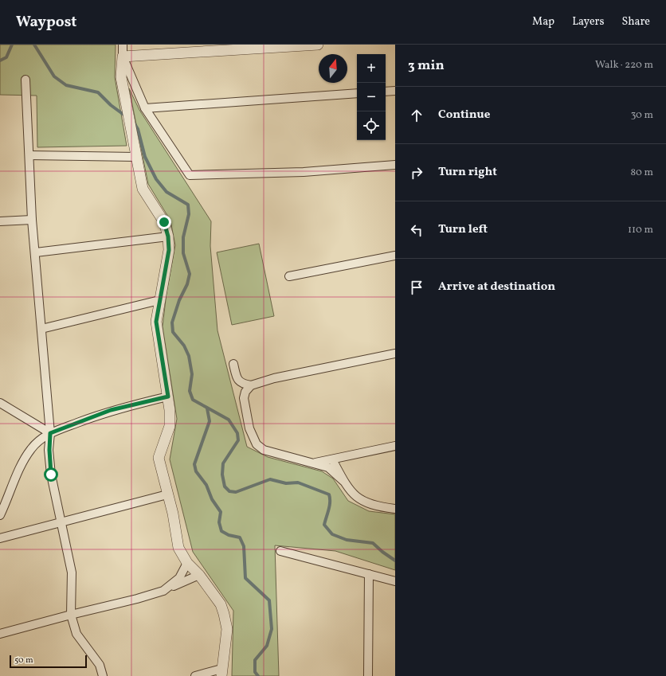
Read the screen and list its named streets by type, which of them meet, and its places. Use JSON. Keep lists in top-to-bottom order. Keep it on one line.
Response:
{"scale_bar":"50 m","north":"top","page":{"header":"Waypost","nav":["Map","Layers","Share"],"heading":["3 min","Walk · 220 m"],"map_buttons":["+","−"],"list":[["Continue","30 m"],["Turn right","80 m"],["Turn left","110 m"],"Arrive at destination"],"scale":"50 m"}}
